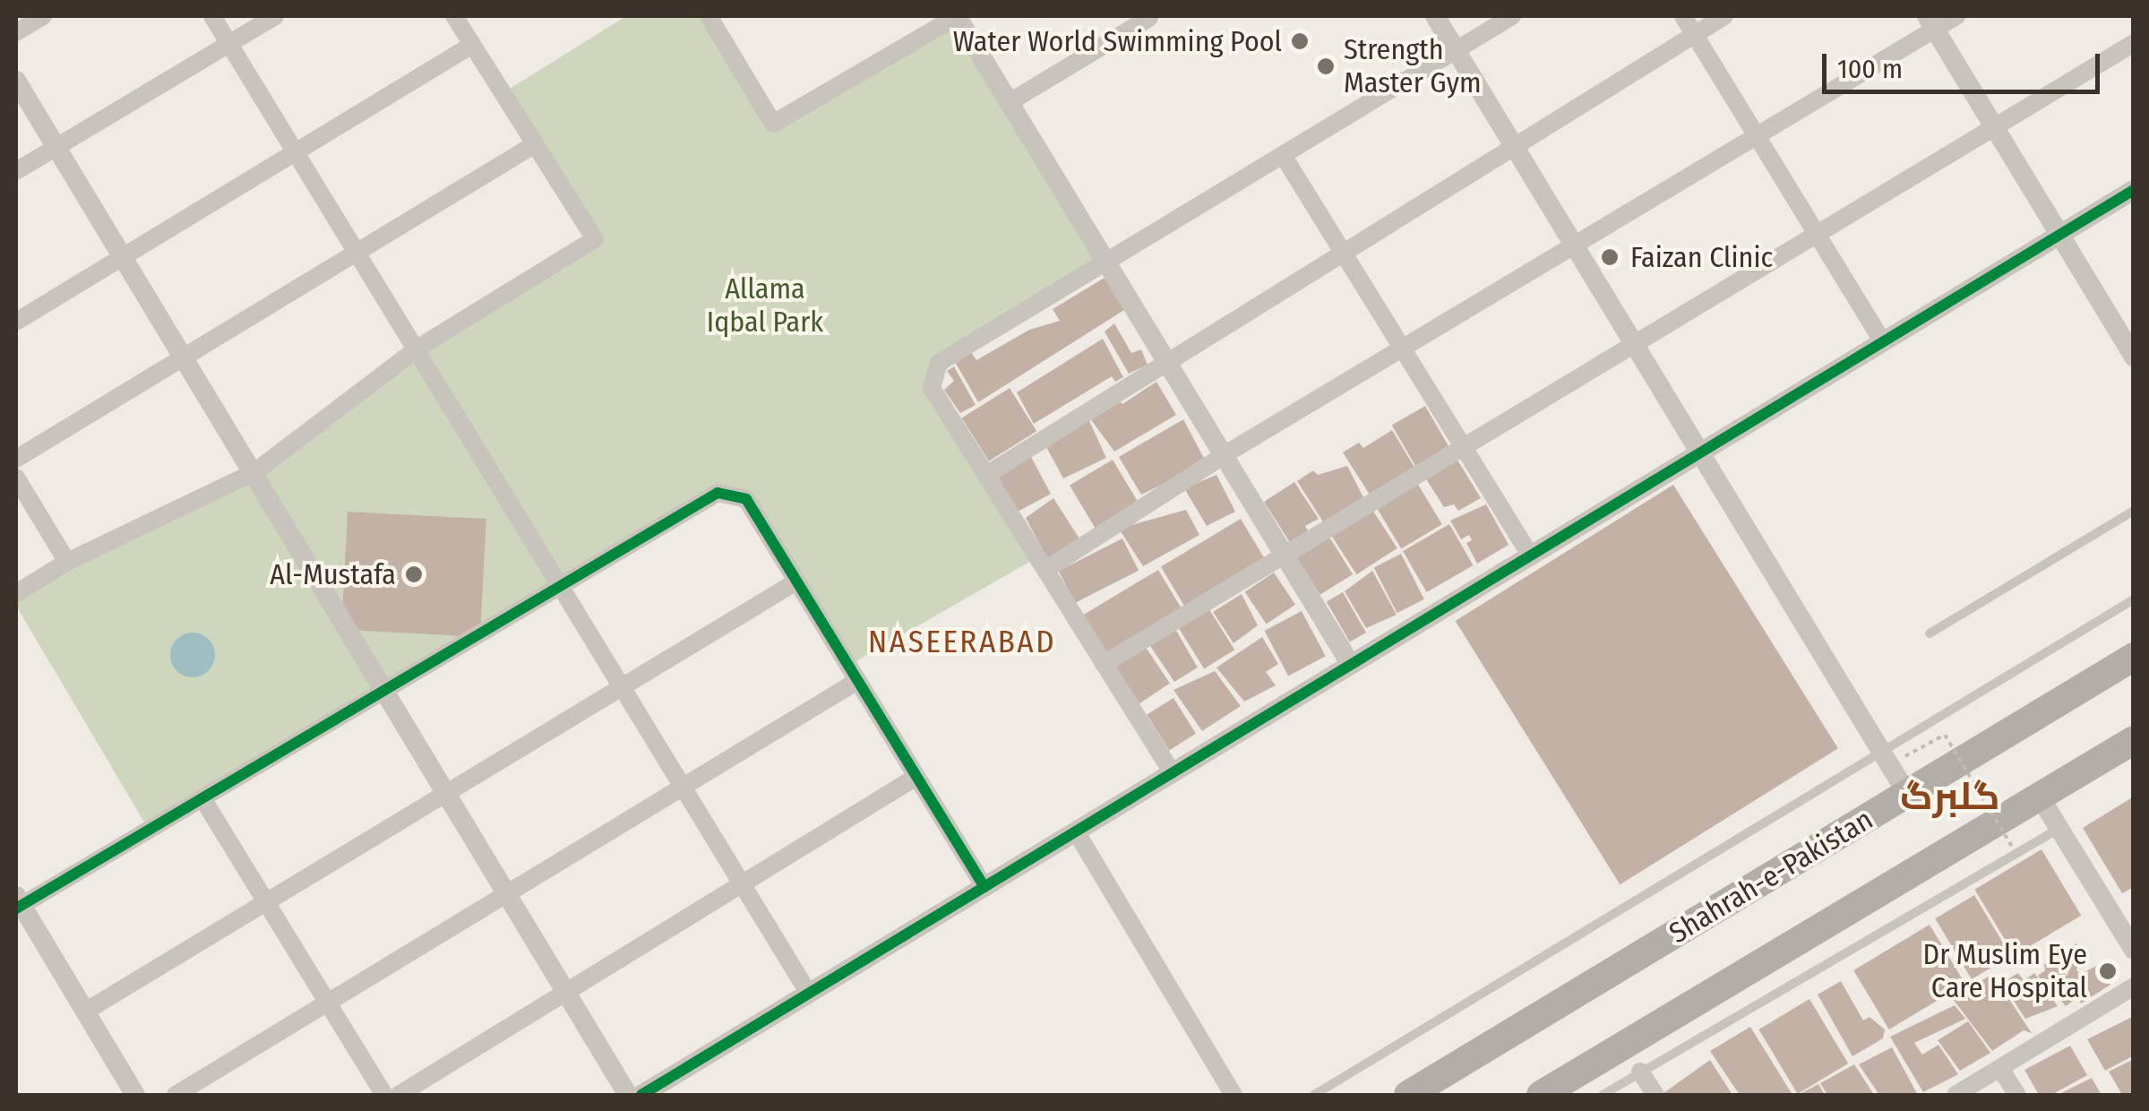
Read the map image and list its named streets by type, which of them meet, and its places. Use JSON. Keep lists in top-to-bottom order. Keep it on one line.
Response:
{"streets":{"highway":["Shahrah-e-Pakistan"]},"districts":["NASEERABAD","گلبرگ"],"parks":["Allama Iqbal Park"],"places":["Water World Swimming Pool","Strength Master Gym","Faizan Clinic","Al-Mustafa","Dr Muslim Eye Care Hospital"],"scale_bar":"100 m"}
